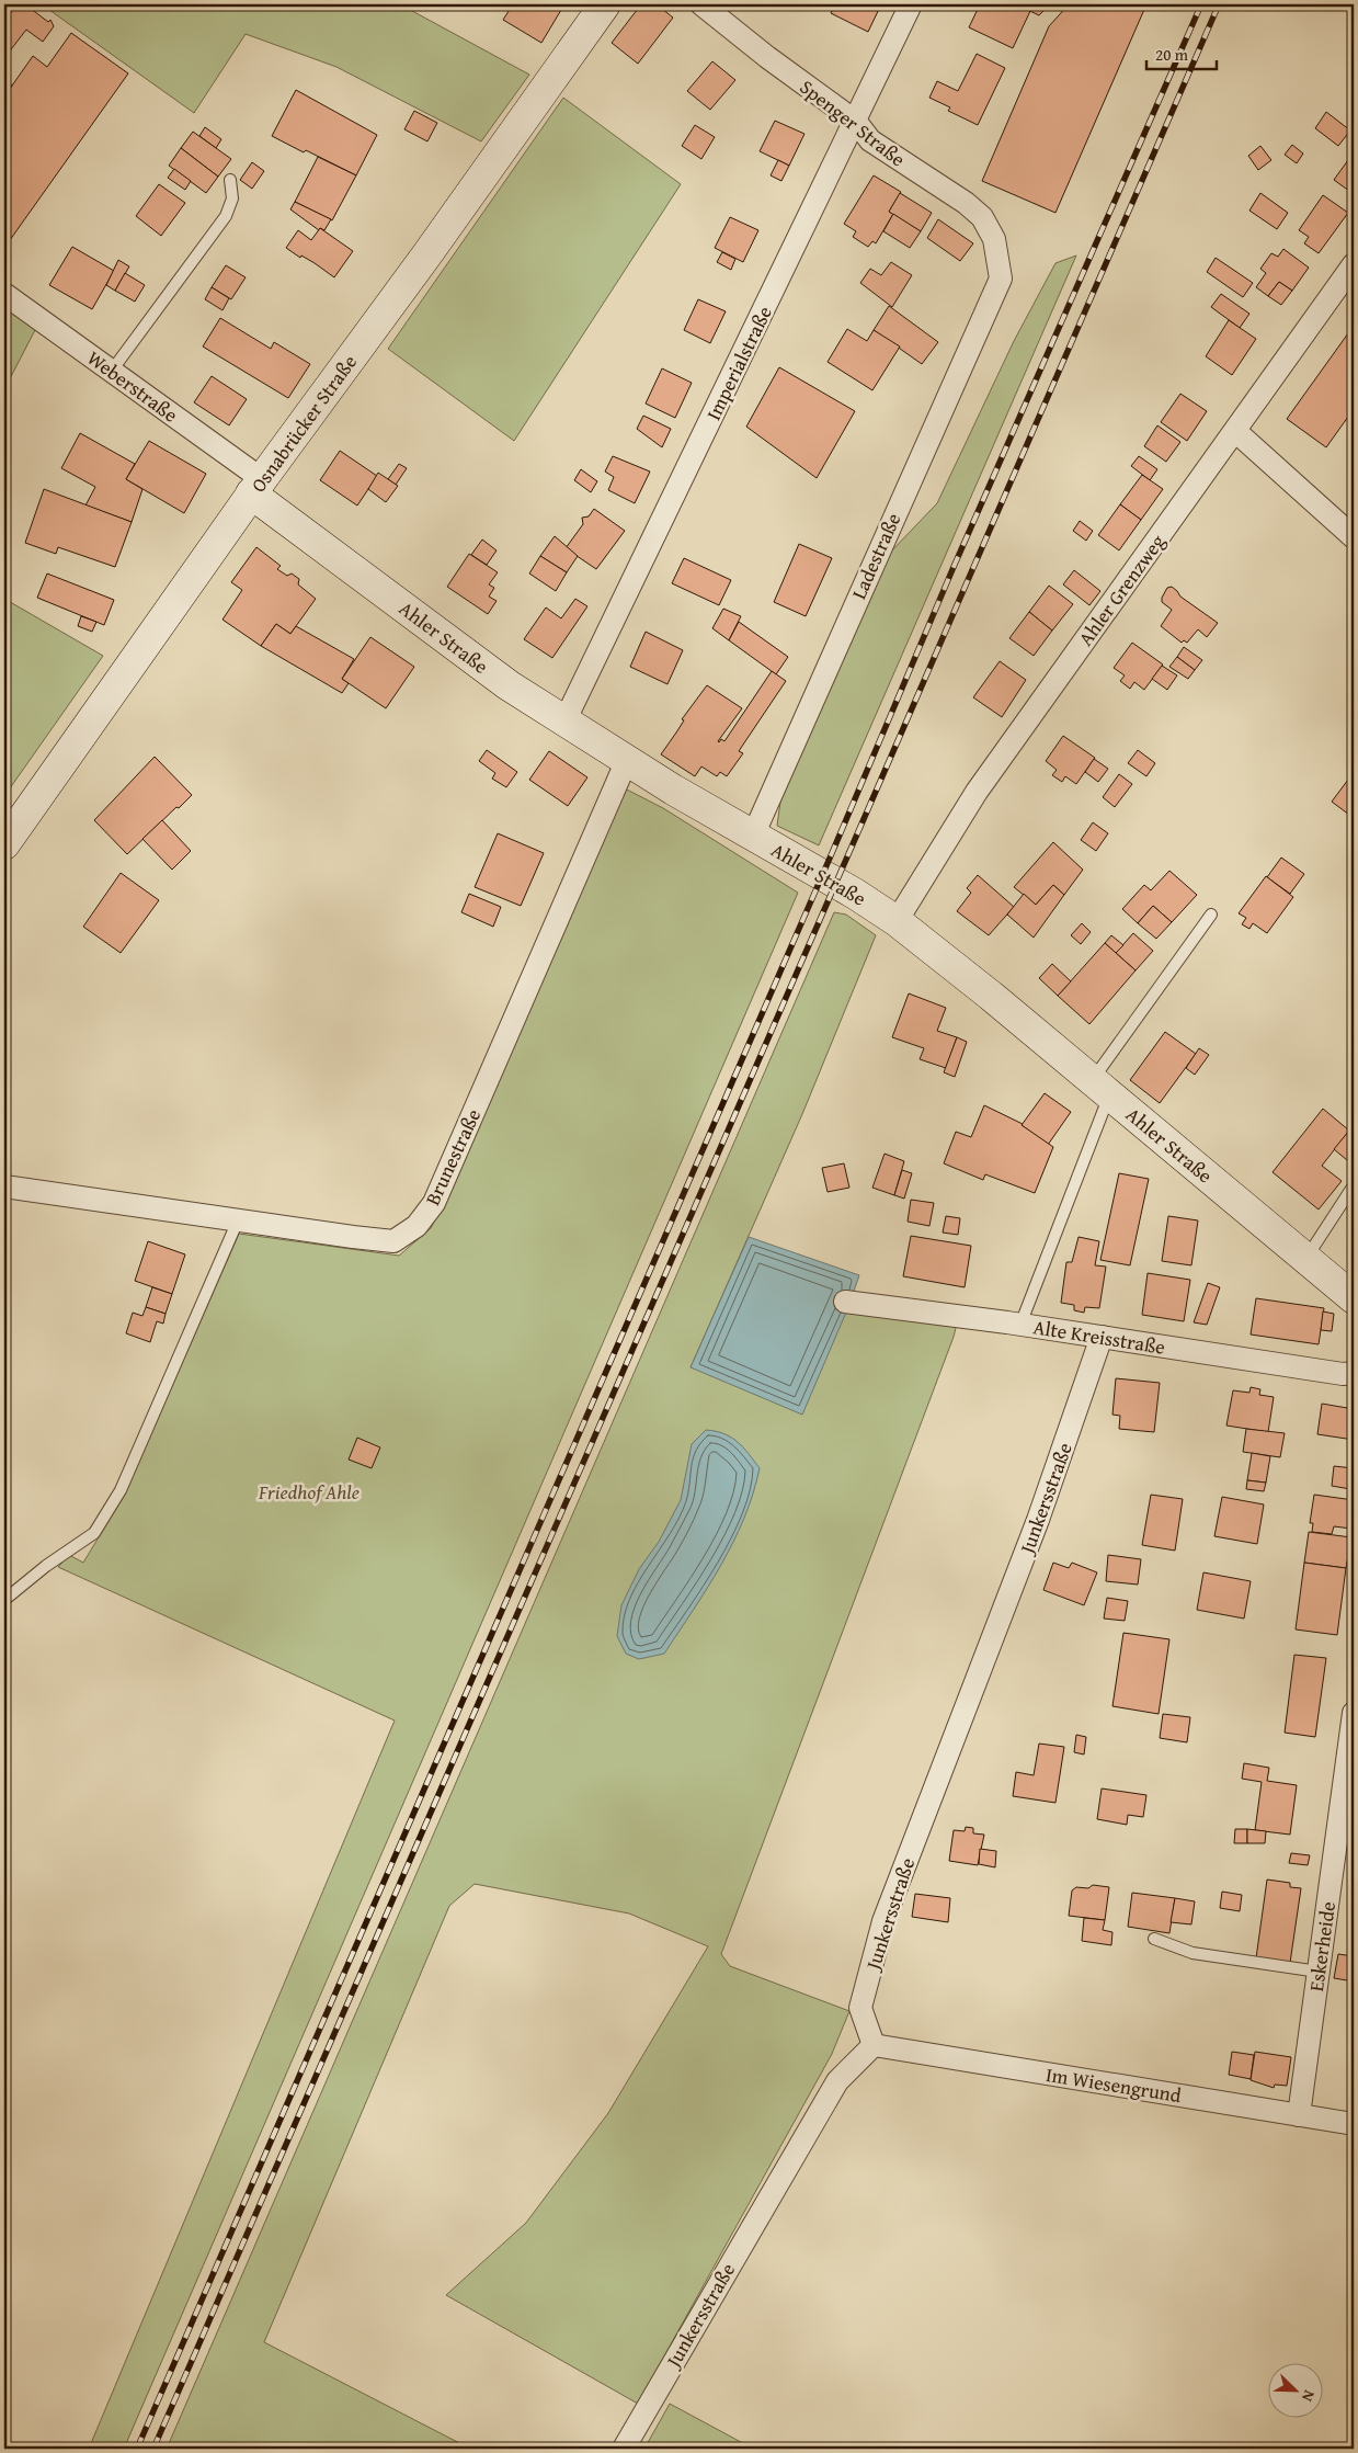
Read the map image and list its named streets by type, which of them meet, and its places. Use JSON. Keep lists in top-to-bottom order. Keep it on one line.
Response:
{"streets":{"main road":["Osnabrücker Straße","Ahler Straße"],"street":["Spenger Straße","Imperialstraße","Weberstraße","Ladestraße","Ahler Grenzweg","Brunestraße","Alte Kreisstraße","Junkersstraße","Eskerheide","Im Wiesengrund"]},"crossings":[["Spenger Straße","Imperialstraße"],["Spenger Straße","Ladestraße"],["Imperialstraße","Ahler Straße"],["Weberstraße","Osnabrücker Straße"],["Weberstraße","Ahler Straße"],["Osnabrücker Straße","Ahler Straße"],["Ladestraße","Ahler Straße"],["Ahler Grenzweg","Ahler Straße"],["Ahler Straße","Brunestraße"],["Alte Kreisstraße","Junkersstraße"],["Junkersstraße","Im Wiesengrund"],["Eskerheide","Im Wiesengrund"]],"parks":["Friedhof Ahle"],"scale_bar":"20 m","north":"bottom right"}
